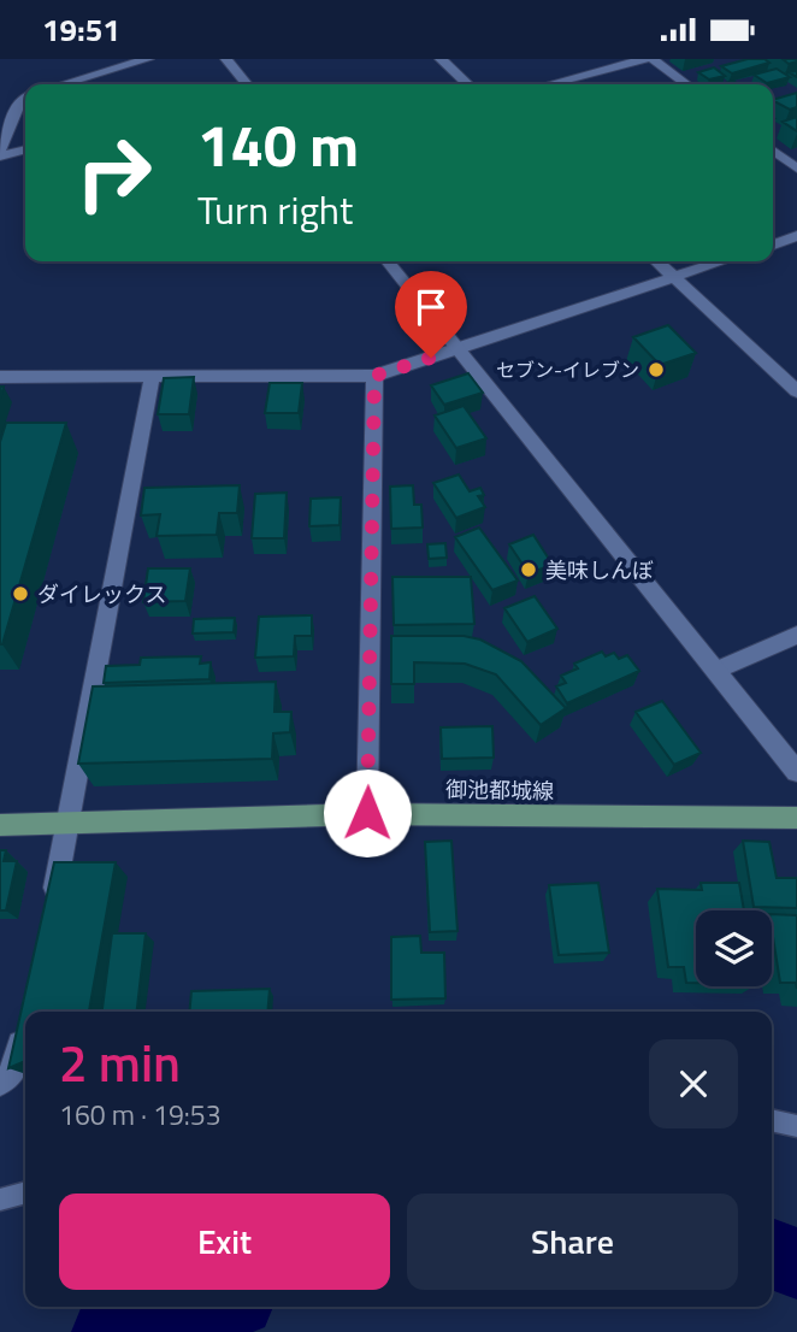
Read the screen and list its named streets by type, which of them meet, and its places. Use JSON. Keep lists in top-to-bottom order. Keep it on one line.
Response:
{"streets":{"main road":["御池都城線"]},"places":["セブン-イレブン","美味しんぼ","ダイレックス"],"page":{"status":"19:51","turn":["140 m","Turn right"],"heading":["2 min","160 m · 19:53"],"buttons":["Exit","Share"]}}
